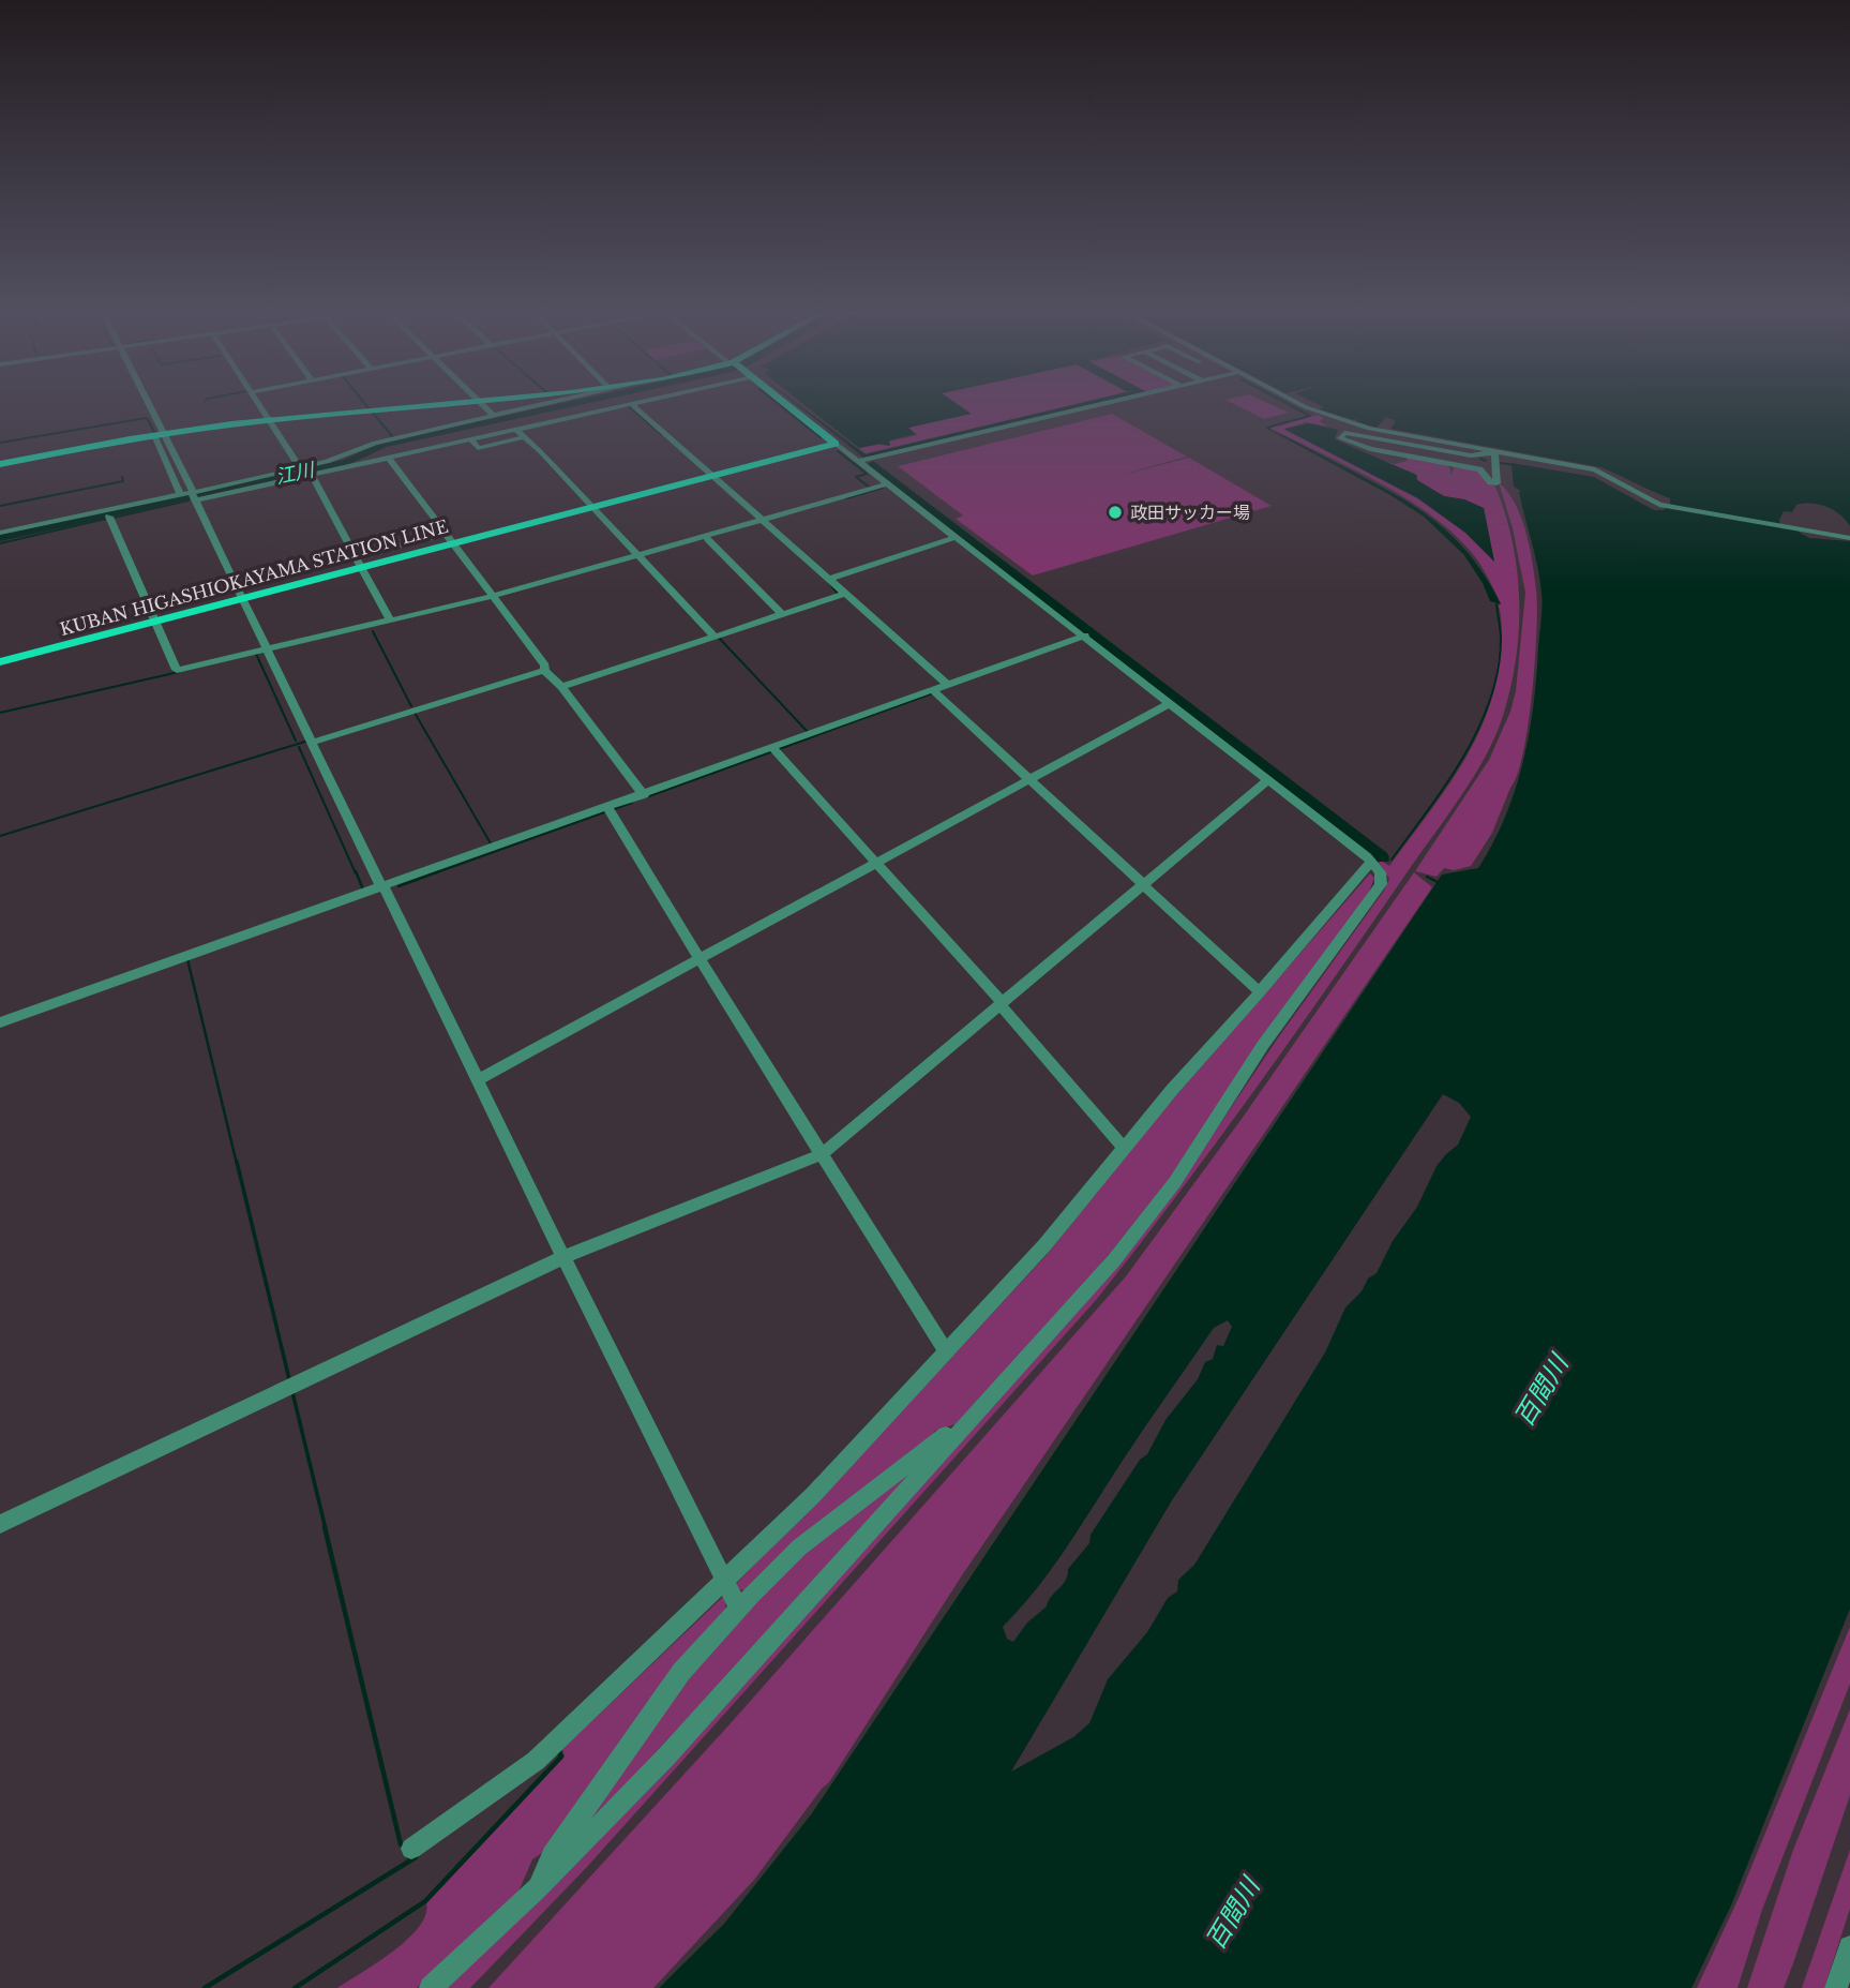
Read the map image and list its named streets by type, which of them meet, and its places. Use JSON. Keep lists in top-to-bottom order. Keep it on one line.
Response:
{"streets":{"main road":["KUBAN HIGASHIOKAYAMA STATION LINE"]},"water":["江川","百間川"],"places":["政田サッカー場"]}
